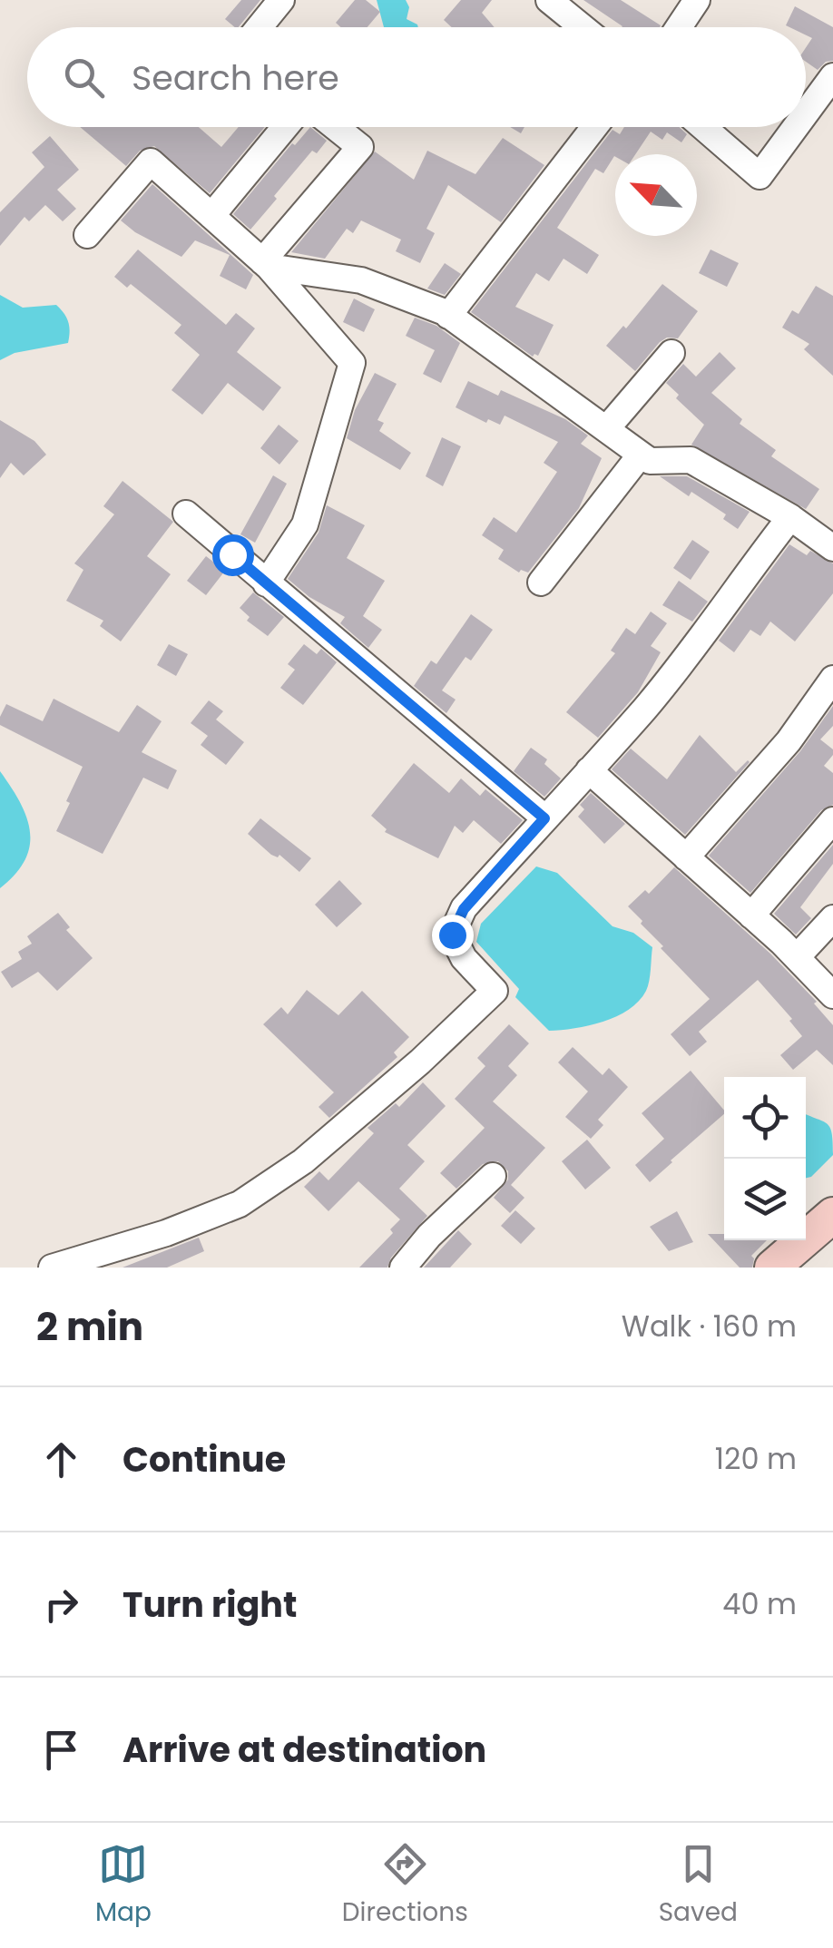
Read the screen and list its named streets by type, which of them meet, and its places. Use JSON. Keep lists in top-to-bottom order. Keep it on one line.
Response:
{"north":"top left","page":{"search":"Search here","heading":["2 min","Walk · 160 m"],"list":[["Continue","120 m"],["Turn right","40 m"],"Arrive at destination"],"nav":["Map","Directions","Saved"]}}
